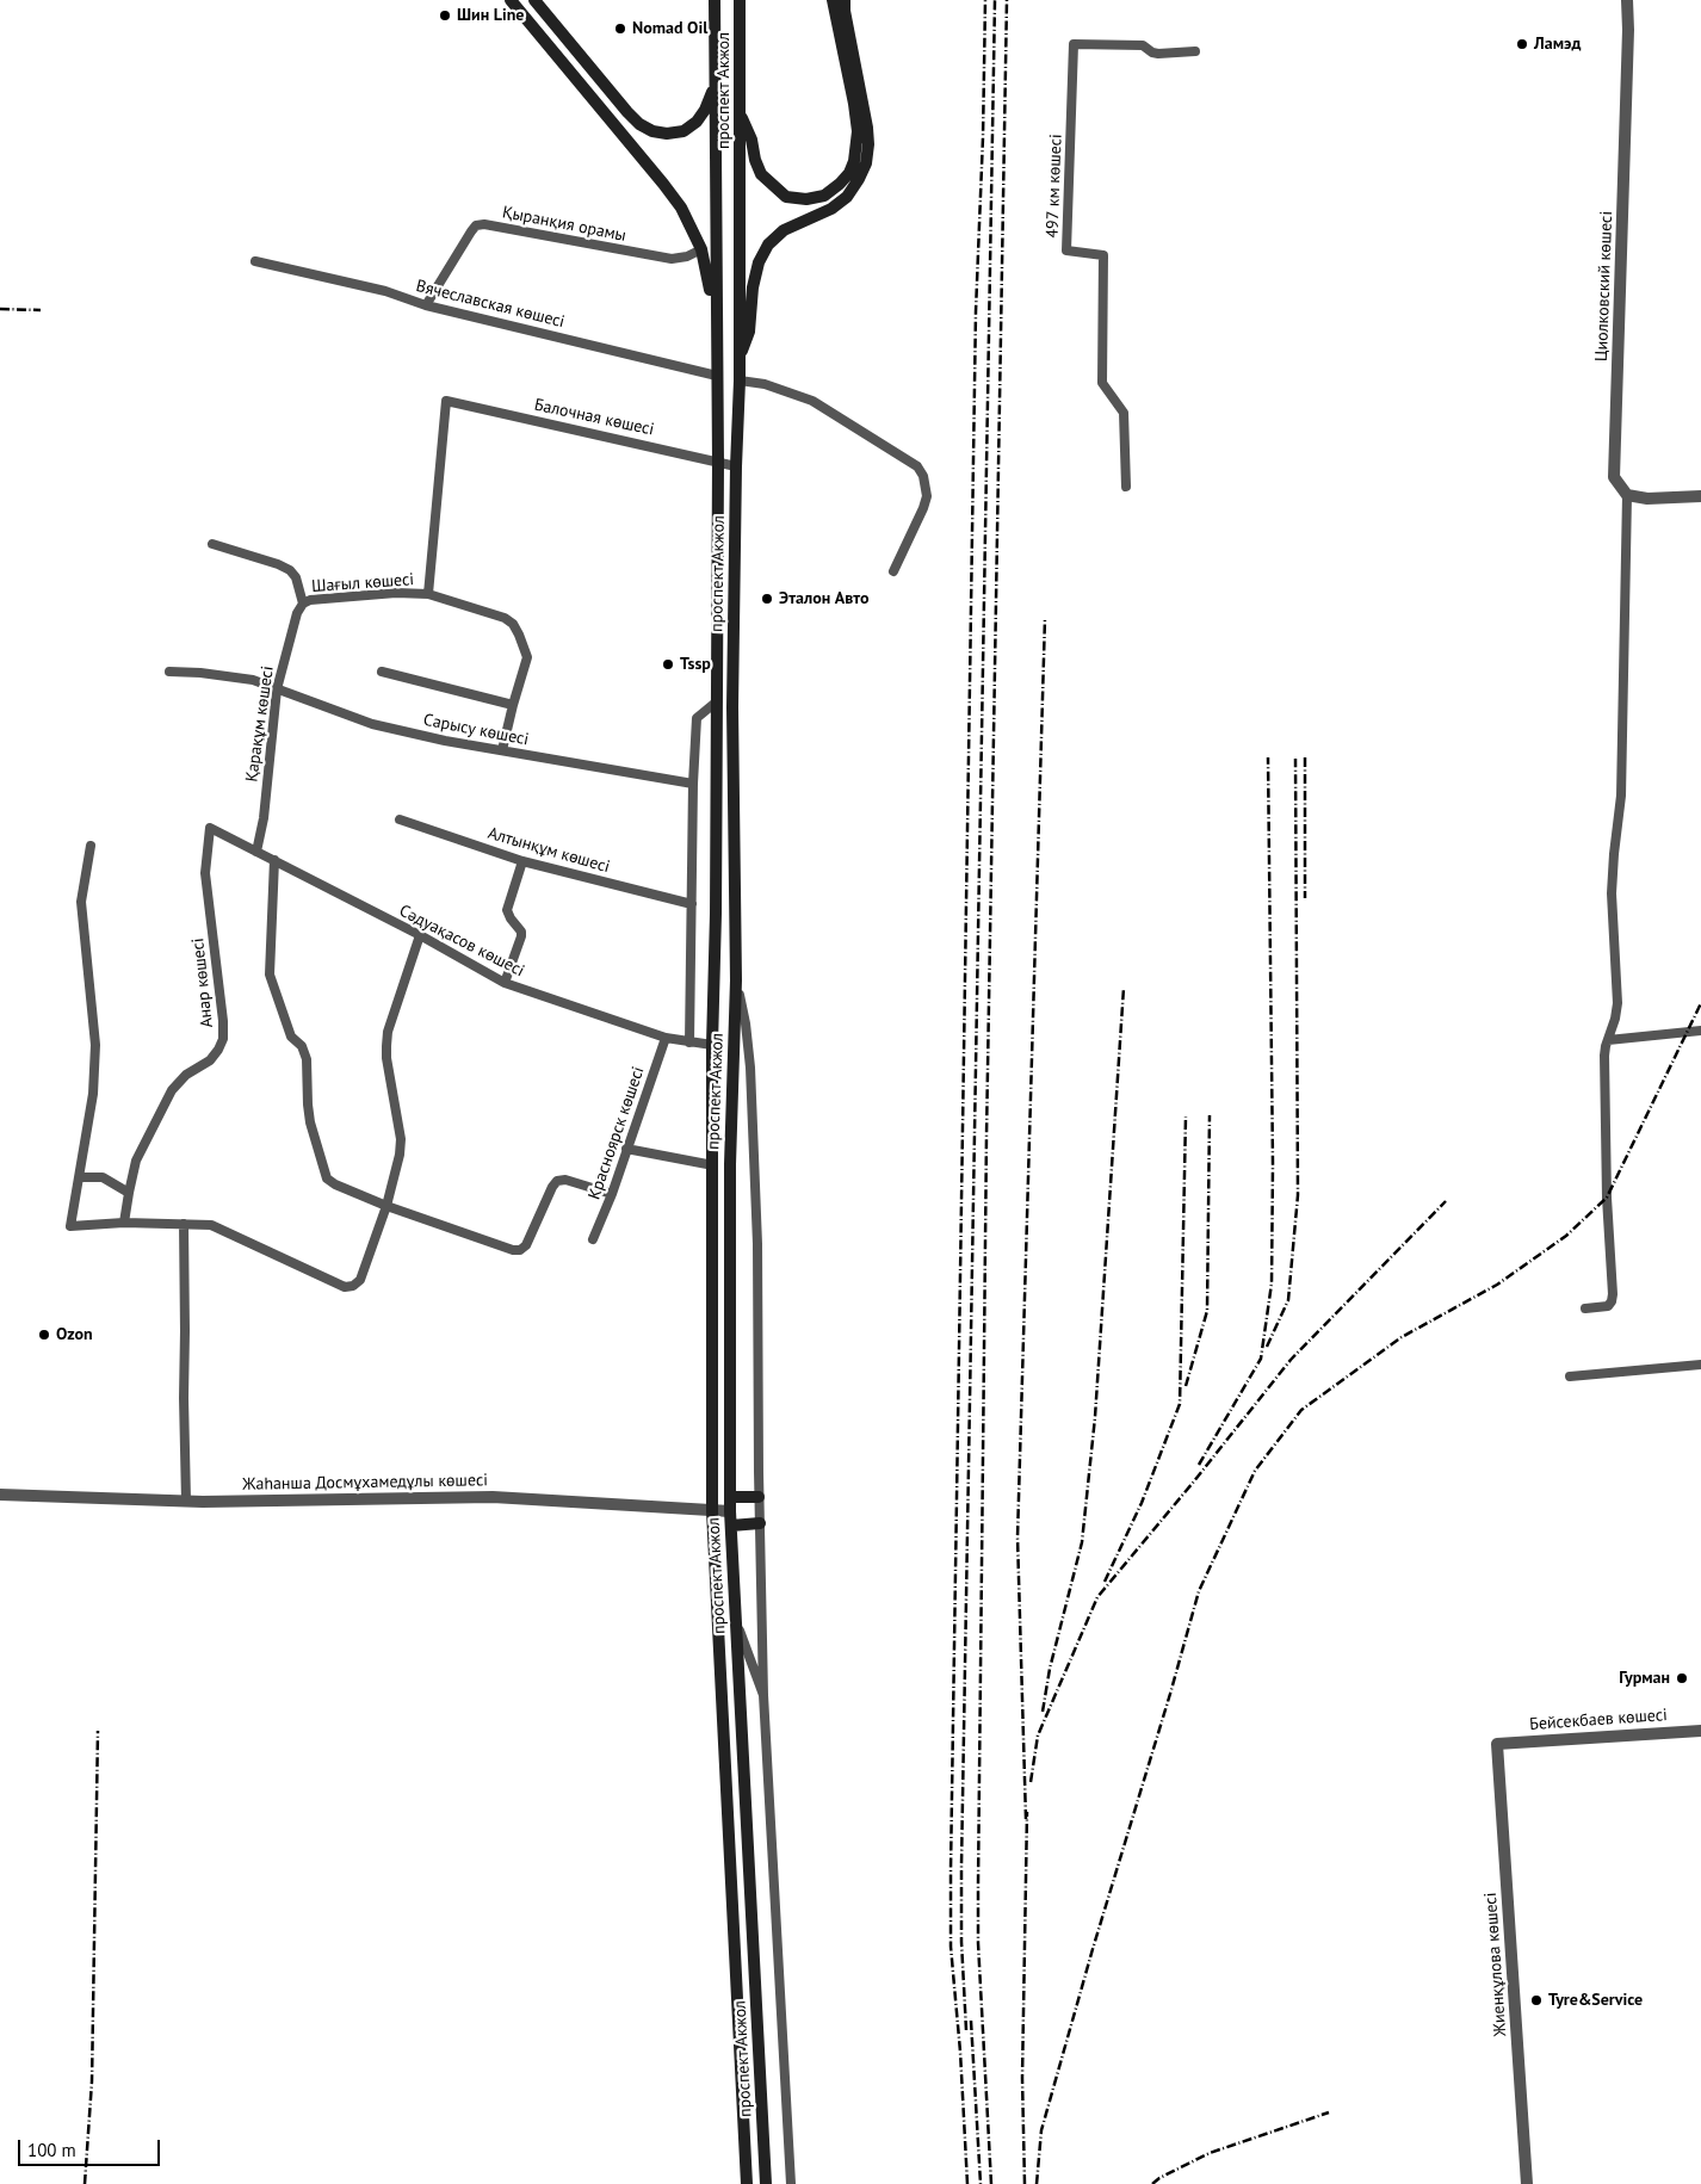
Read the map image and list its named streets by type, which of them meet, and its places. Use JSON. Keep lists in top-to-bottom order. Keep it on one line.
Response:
{"streets":{"main road":["проспект Акжол"],"street":["497 км көшесі","Қыранқия орамы","Циолковский көшесі","Вячеславская көшесі","Балочная көшесі","Шағыл көшесі","Қарақұм көшесі","Сарысу көшесі","Алтынқұм көшесі","Сәдуақасов көшесі","Анар көшесі","Красноярск көшесі","Жаһанша Досмұхамедұлы көшесі","Бейсекбаев көшесі","Жиенқұлова көшесі"]},"crossings":[["проспект Акжол","Вячеславская көшесі"],["проспект Акжол","Балочная көшесі"],["проспект Акжол","Сәдуақасов көшесі"],["проспект Акжол","Жаһанша Досмұхамедұлы көшесі"],["Қыранқия орамы","Вячеславская көшесі"],["Балочная көшесі","Шағыл көшесі"],["Шағыл көшесі","Қарақұм көшесі"],["Шағыл көшесі","Сарысу көшесі"],["Қарақұм көшесі","Сарысу көшесі"],["Қарақұм көшесі","Сәдуақасов көшесі"],["Сәдуақасов көшесі","Анар көшесі"],["Сәдуақасов көшесі","Красноярск көшесі"],["Бейсекбаев көшесі","Жиенқұлова көшесі"]],"places":["Шин Line","Nomad Oil","Ламэд","Эталон Авто","Tssp","Ozon","Гурман","Tyre&Service"],"scale_bar":"100 m"}
